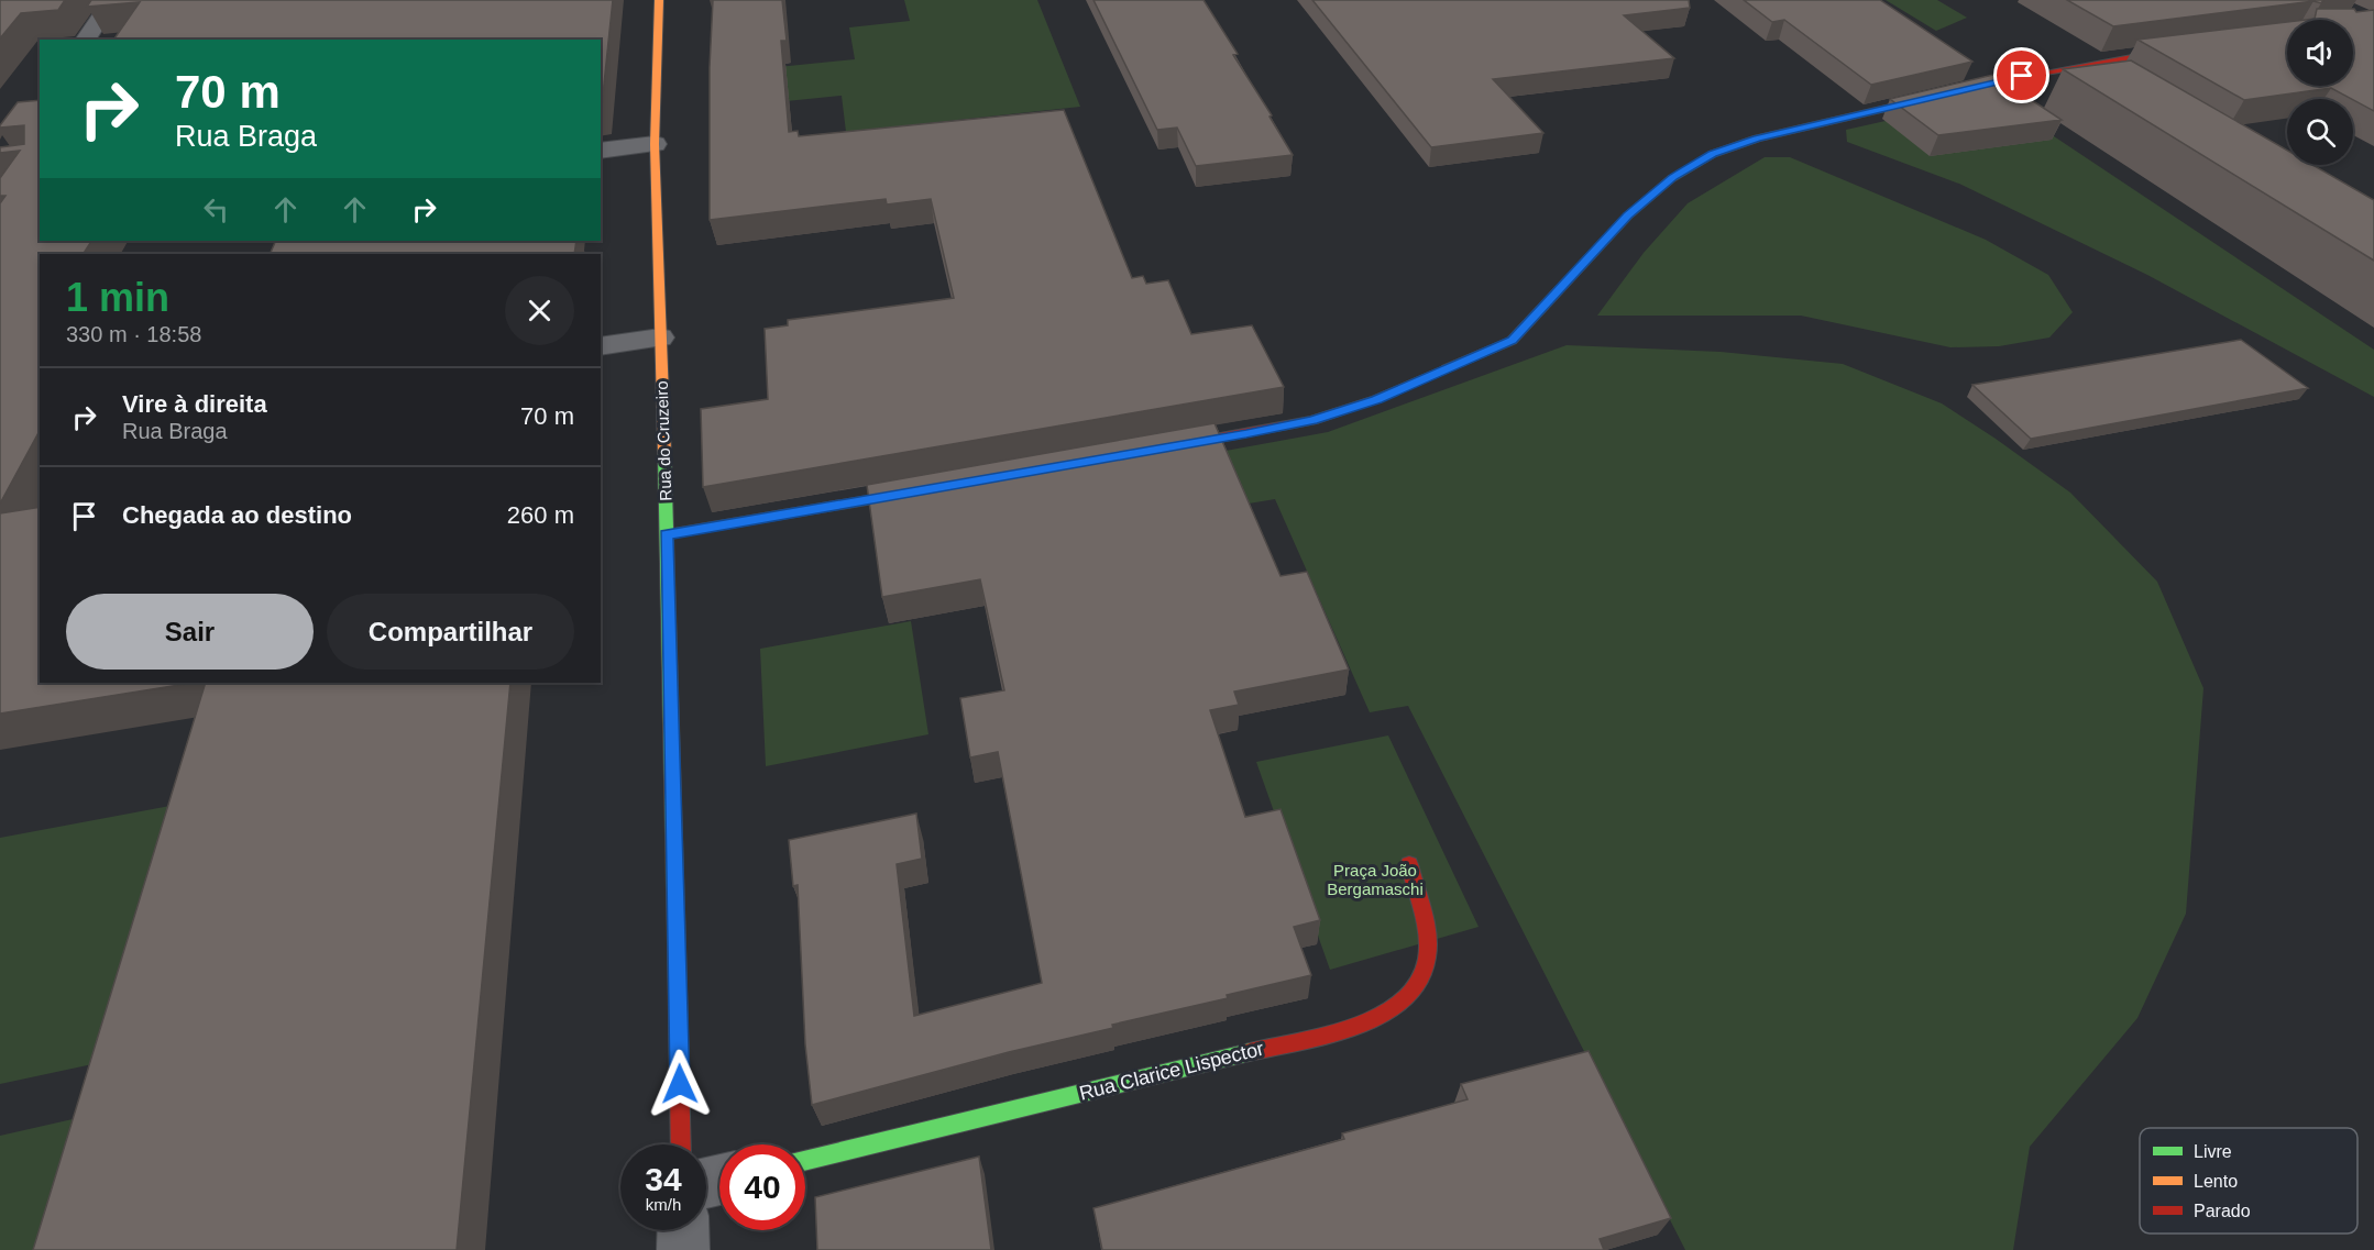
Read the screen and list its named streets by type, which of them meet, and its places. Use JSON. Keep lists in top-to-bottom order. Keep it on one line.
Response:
{"streets":{"street":["Rua do Cruzeiro","Rua Clarice Lispector"]},"parks":["Praça João Bergamaschi"],"legend":["Livre","Lento","Parado"],"page":{"turn":["70 m","Rua Braga"],"heading":["1 min","330 m · 18:58"],"list":[{"name":"Vire à direita","note":"Rua Braga","value":"70 m"},{"name":"Chegada ao destino","value":"260 m"}],"buttons":["Sair","Compartilhar"],"speed":"34 km/h","limit":"40"}}
